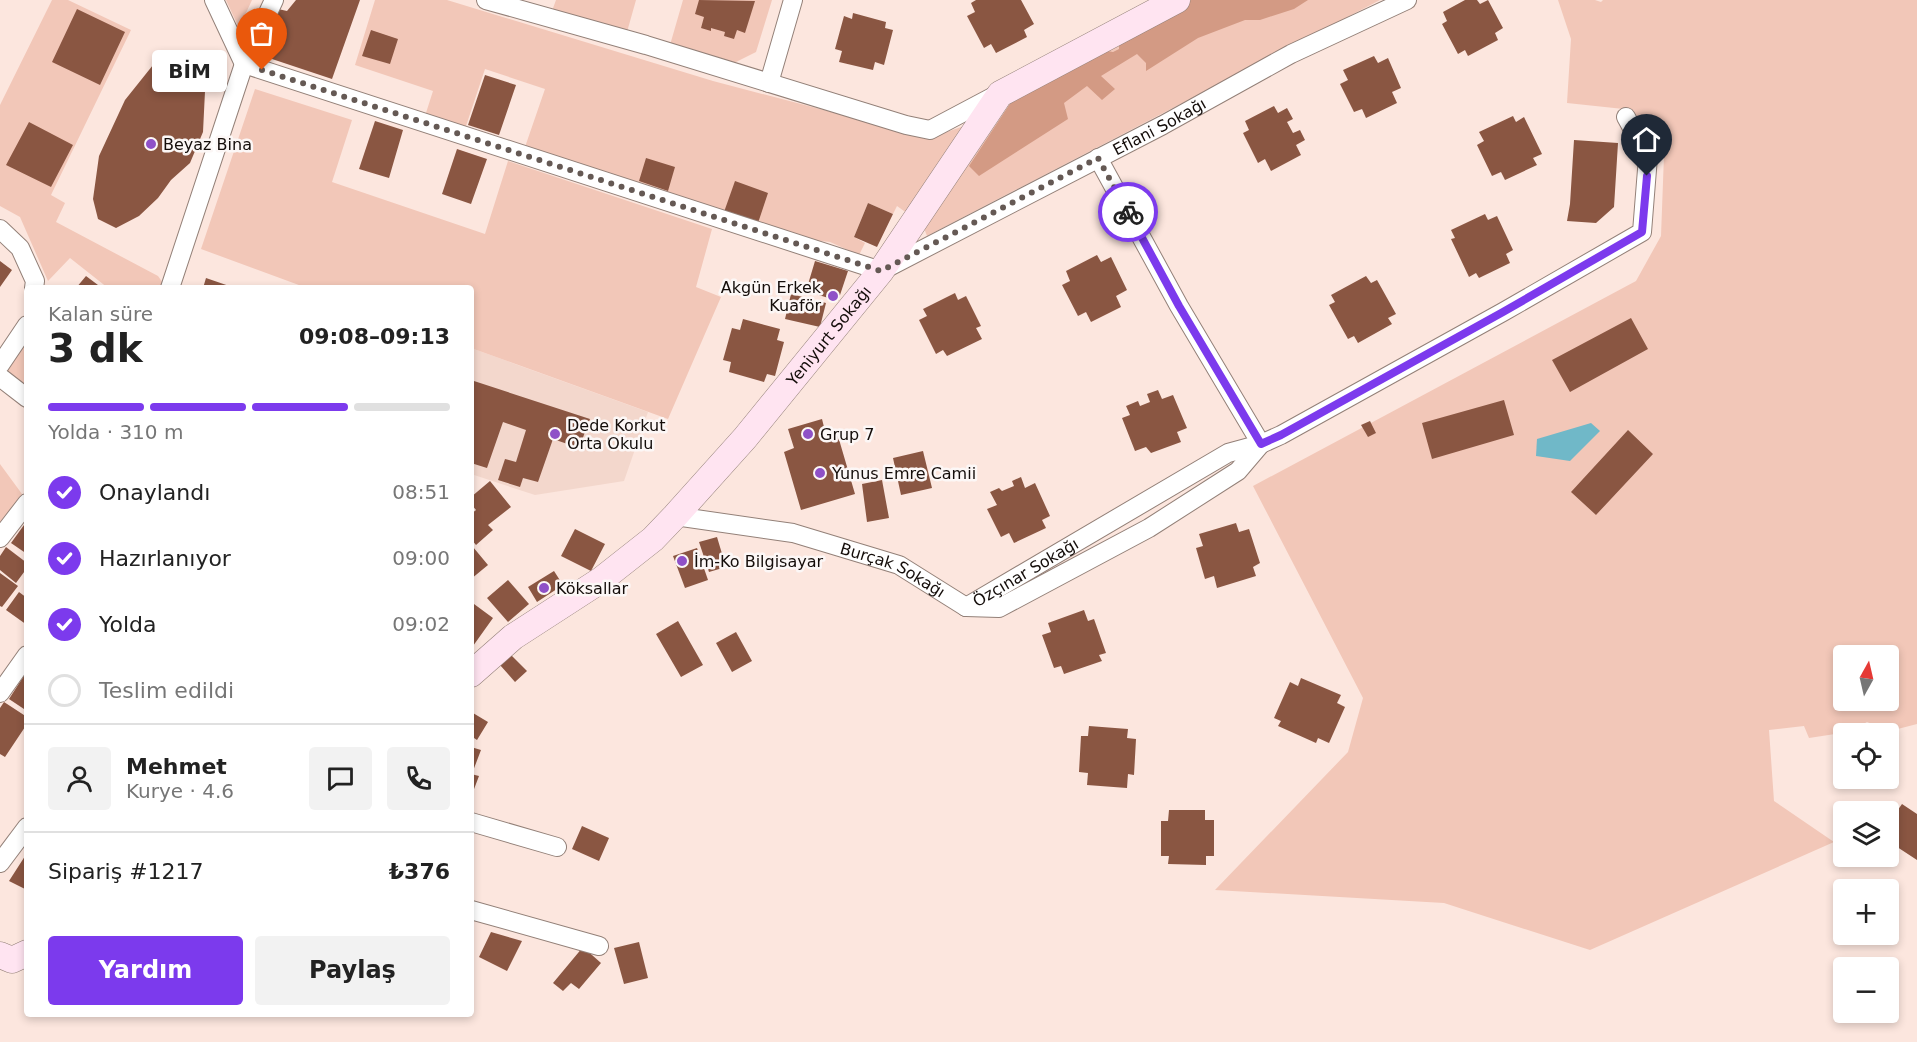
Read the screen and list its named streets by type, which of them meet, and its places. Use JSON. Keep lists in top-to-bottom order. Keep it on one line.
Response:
{"streets":{"street":["Eflani Sokağı","Yeniyurt Sokağı","Burçak Sokağı","Özçınar Sokağı"]},"crossings":[["Eflani Sokağı","Yeniyurt Sokağı"],["Yeniyurt Sokağı","Burçak Sokağı"],["Burçak Sokağı","Özçınar Sokağı"]],"places":["BİM","Beyaz Bina","Akgün Erkek Kuaför","Dede Korkut Orta Okulu","Grup 7","Yunus Emre Camii","İm-Ko Bilgisayar","Köksallar"],"north":"top","page":{"bubble":"BİM","heading":["3 dk","Kalan süre","09:08–09:13"],"panel":["Mehmet","Kurye · 4.6","Sipariş #1217","₺376"],"bar":"Yolda · 310 m","list":[["Onaylandı","08:51"],["Hazırlanıyor","09:00"],["Yolda","09:02"],"Teslim edildi"],"map_buttons":["+","−"],"buttons":["Yardım","Paylaş"]}}
